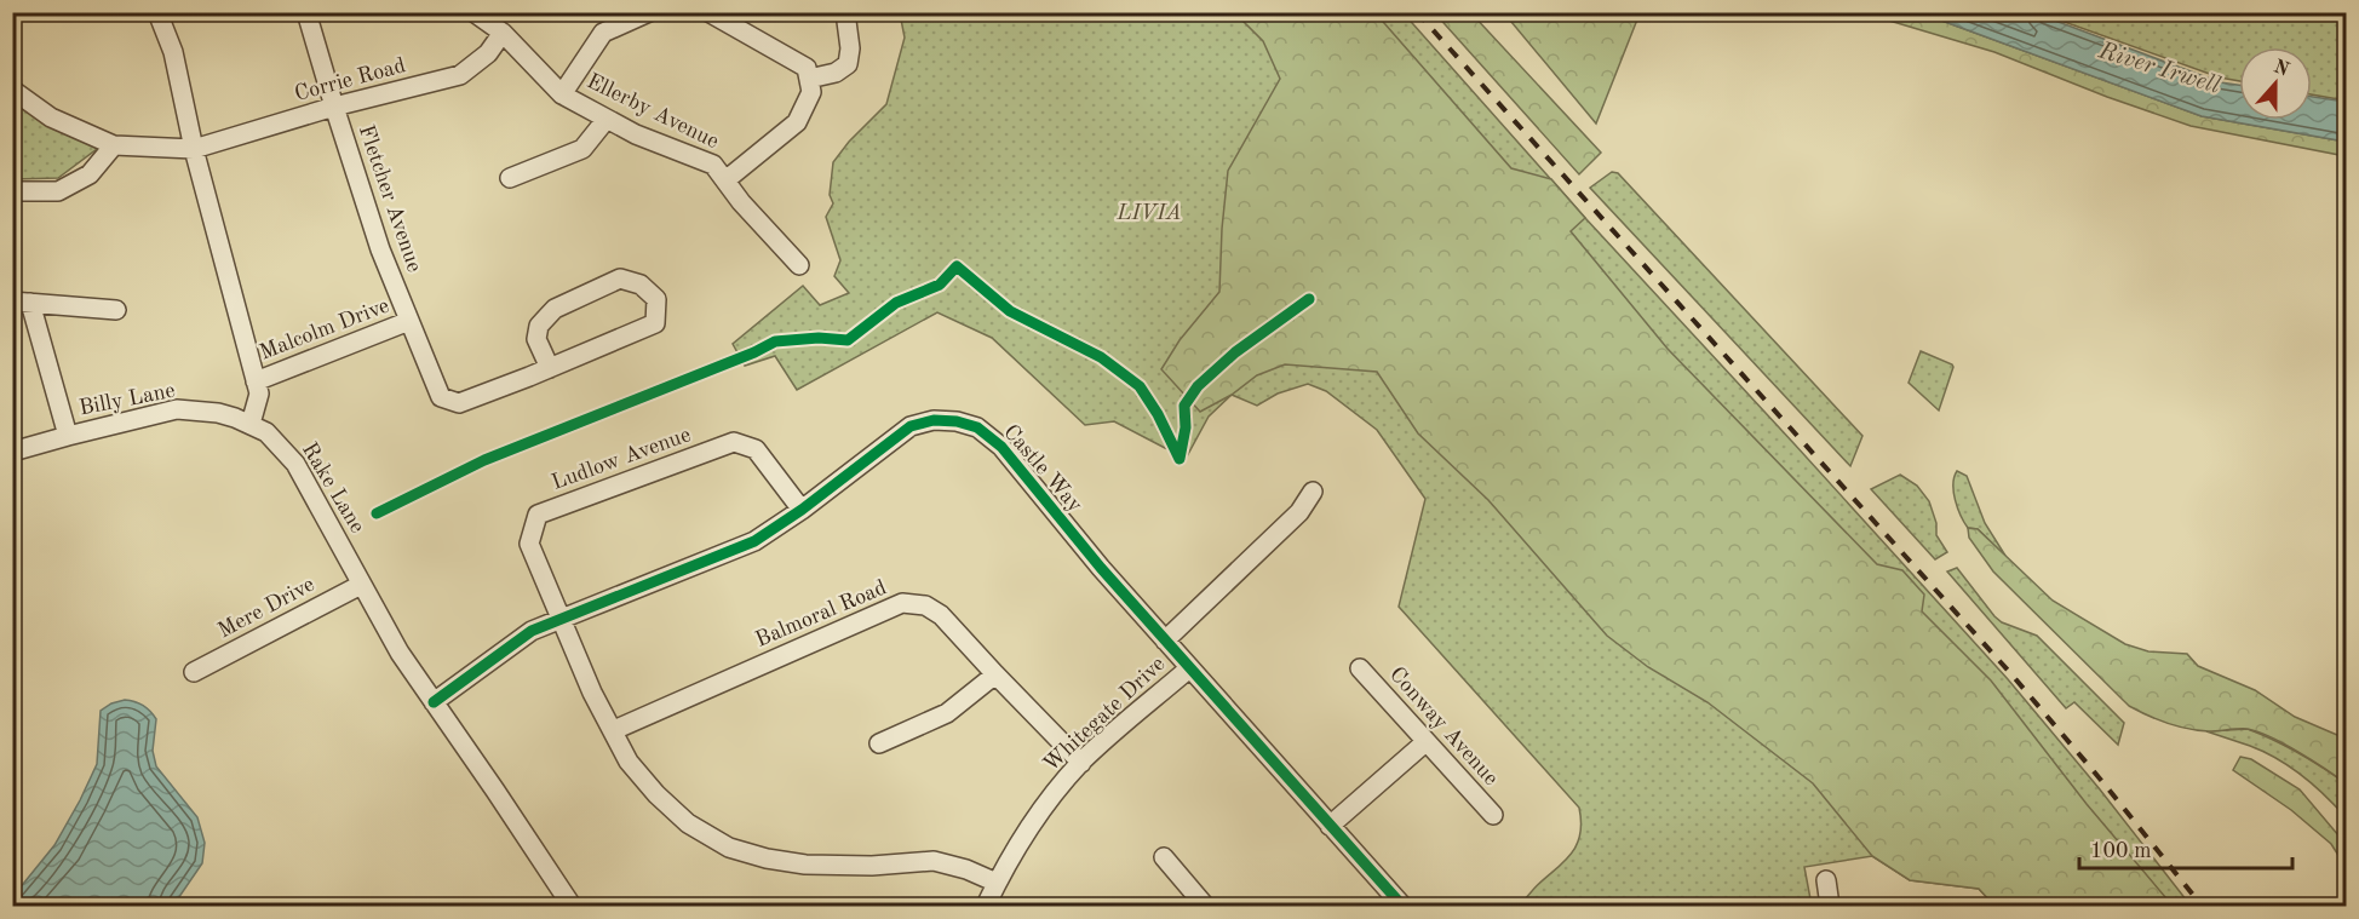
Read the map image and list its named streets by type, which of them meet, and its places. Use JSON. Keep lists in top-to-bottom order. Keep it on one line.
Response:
{"streets":{"street":["Corrie Road","Ellerby Avenue","Fletcher Avenue","Malcolm Drive","Billy Lane","Ludlow Avenue","Castle Way","Rake Lane","Mere Drive","Balmoral Road","Whitegate Drive","Conway Avenue"]},"crossings":[["Corrie Road","Ellerby Avenue"],["Corrie Road","Fletcher Avenue"],["Fletcher Avenue","Malcolm Drive"],["Billy Lane","Rake Lane"],["Ludlow Avenue","Castle Way"],["Castle Way","Rake Lane"],["Castle Way","Whitegate Drive"],["Rake Lane","Mere Drive"],["Balmoral Road","Whitegate Drive"]],"water":["River Irwell"],"parks":["LIVIA"],"scale_bar":"100 m","north":"top"}
